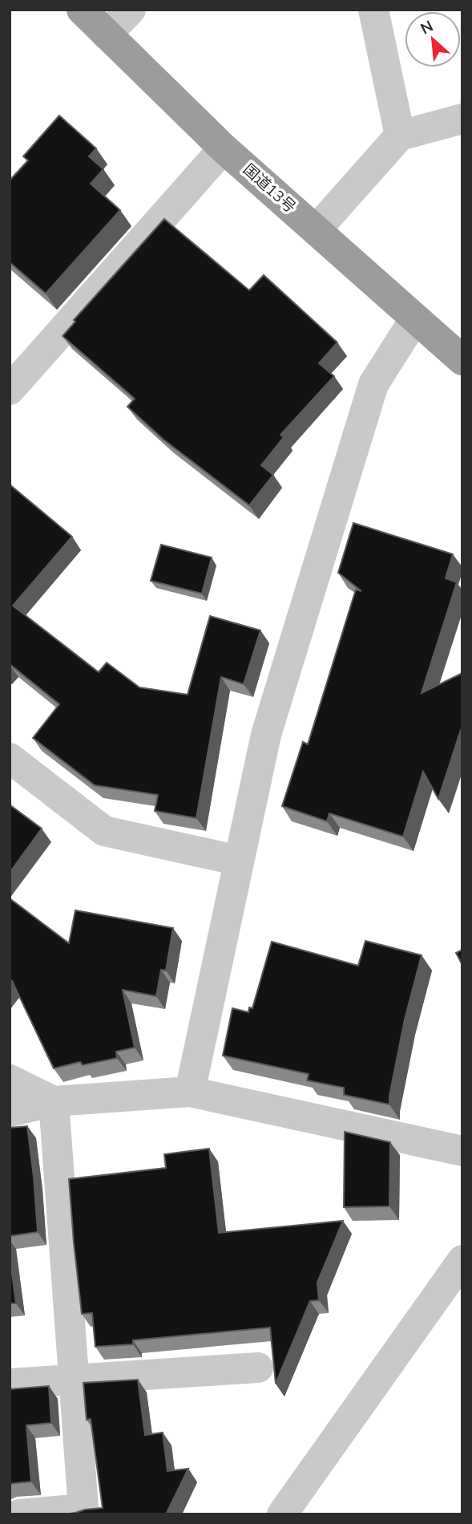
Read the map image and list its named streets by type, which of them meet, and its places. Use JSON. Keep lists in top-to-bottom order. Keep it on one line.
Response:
{"streets":{"highway":["国道13号"]},"north":"top left"}
